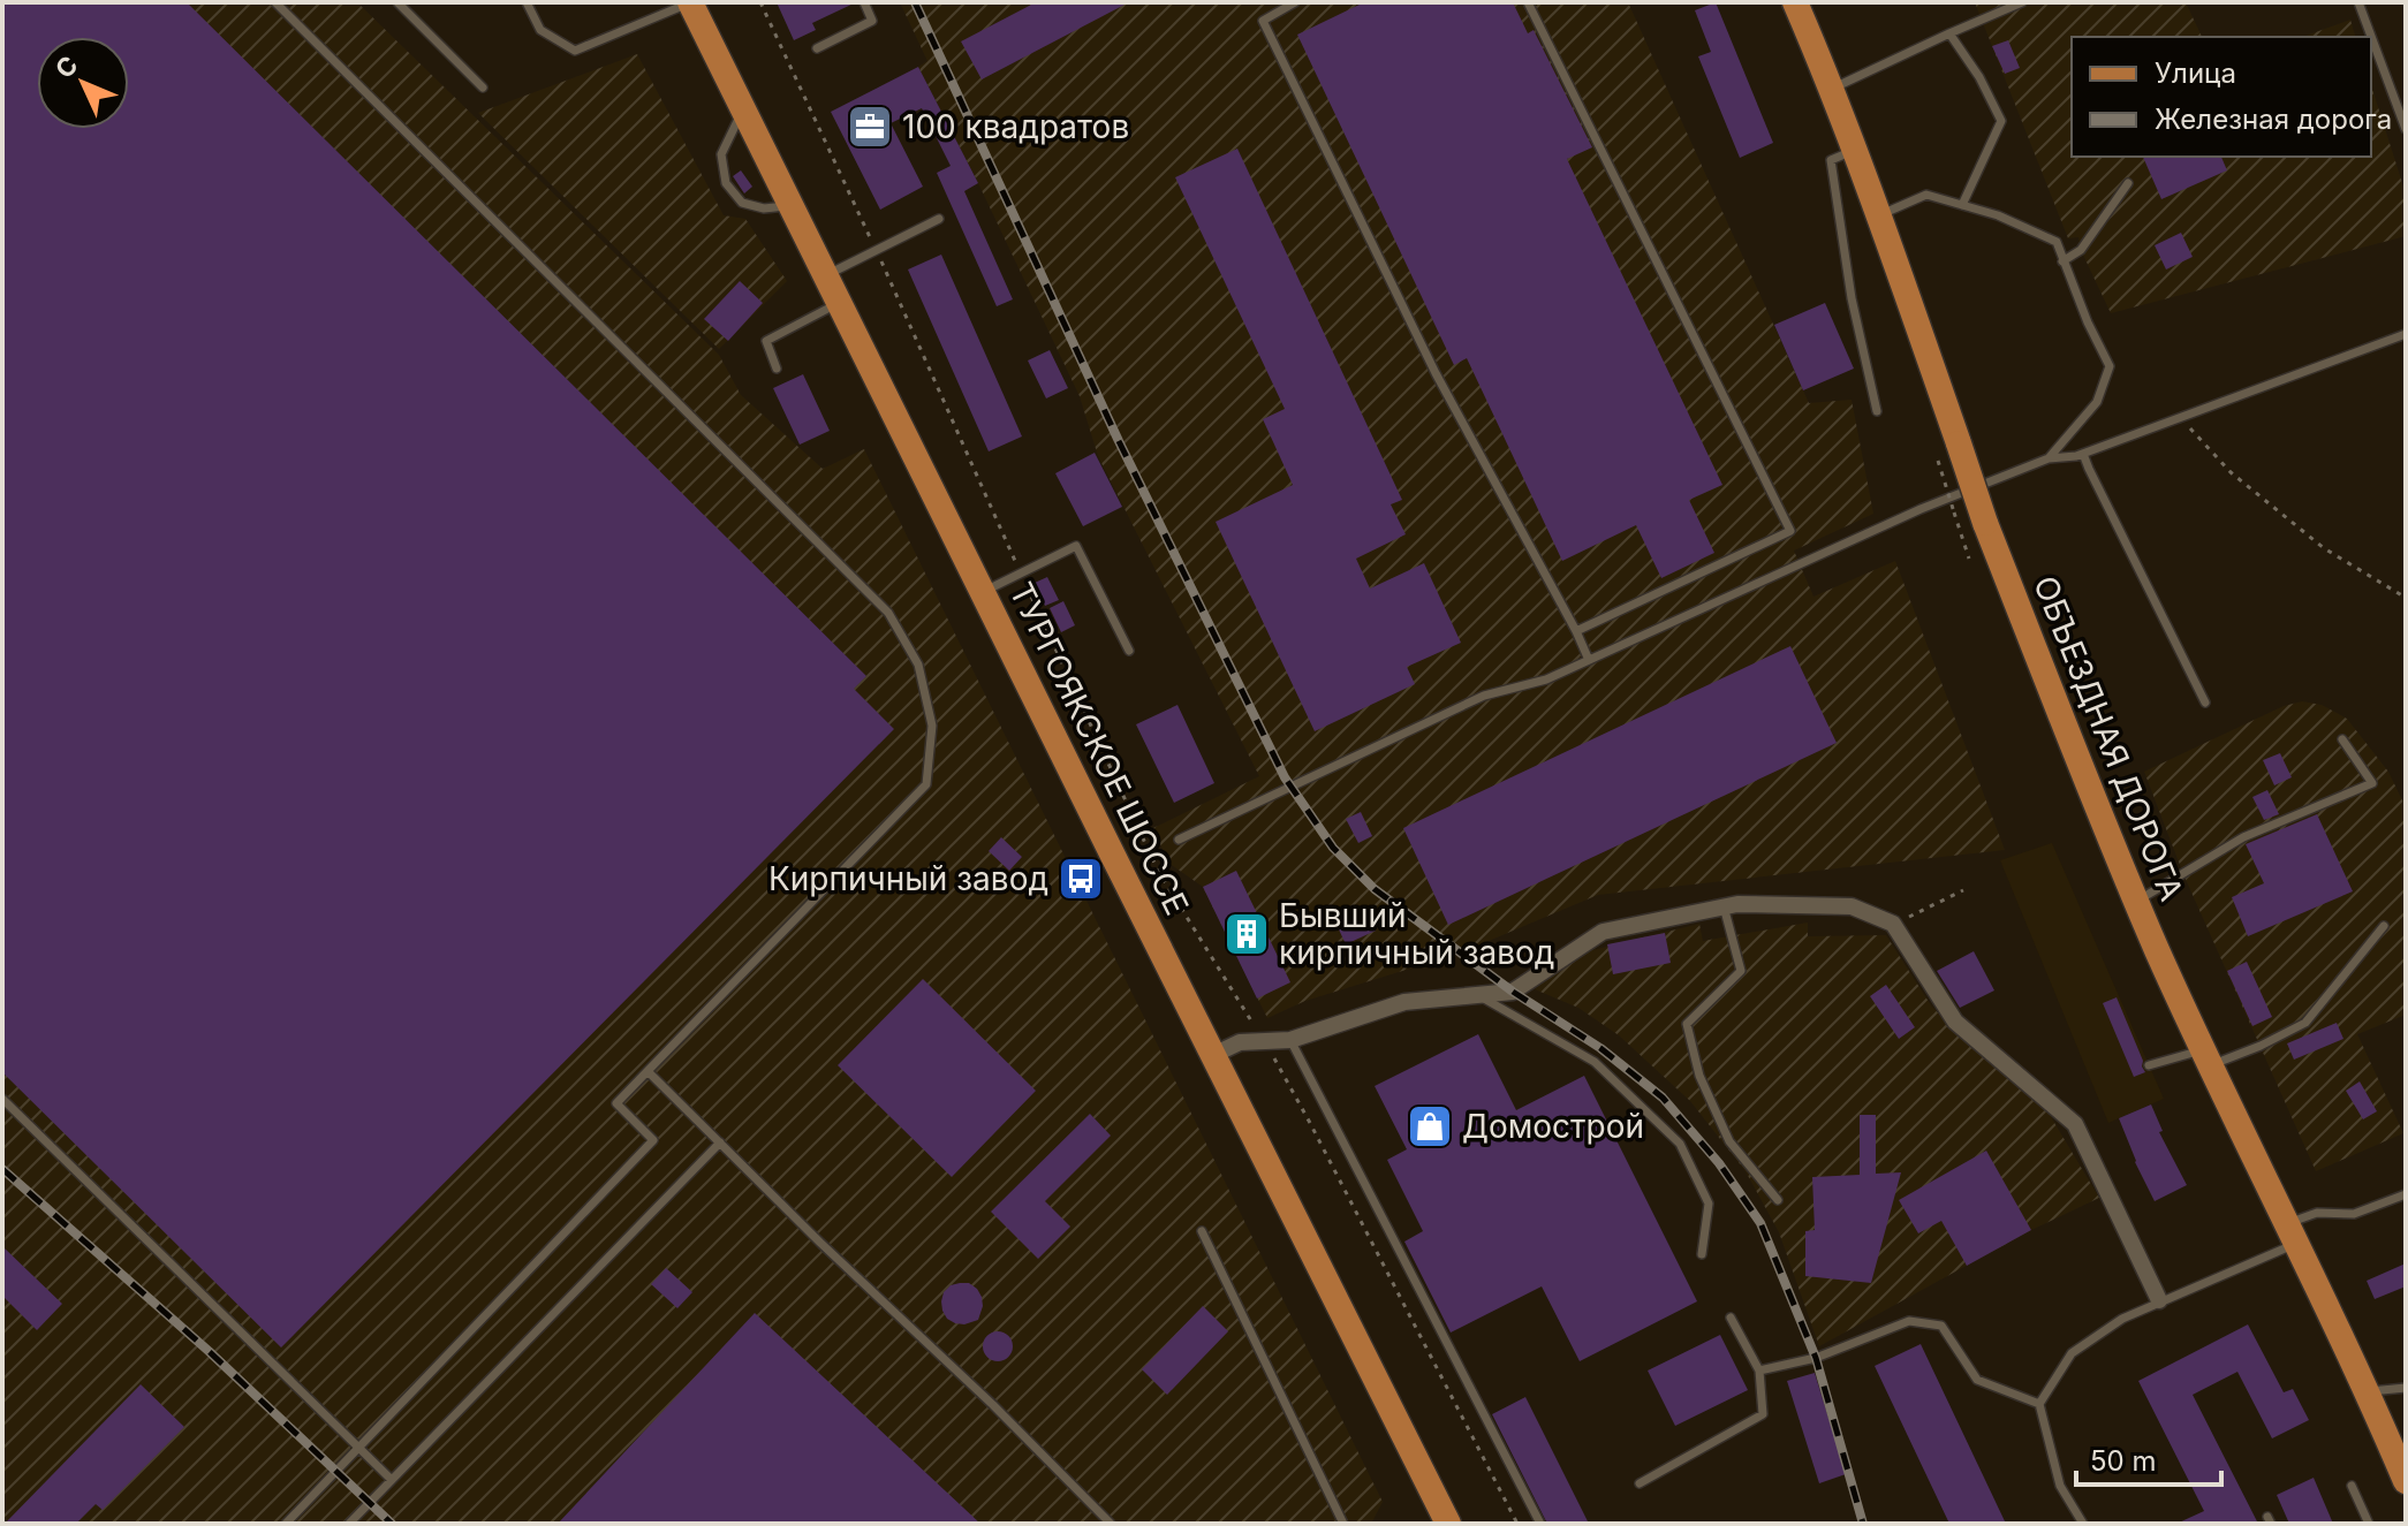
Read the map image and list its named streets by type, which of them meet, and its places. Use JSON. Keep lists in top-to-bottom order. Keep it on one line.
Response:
{"streets":{"main road":["ОБЪЕЗДНАЯ ДОРОГА","ТУРГОЯКСКОЕ ШОССЕ"]},"places":{"office":["100 квадратов"],"bus stop":["Кирпичный завод"],"building":["Бывший кирпичный завод"],"shop":["Домострой"]},"legend":["Улица","Железная дорога"],"scale_bar":"50 m","north":"top left"}
